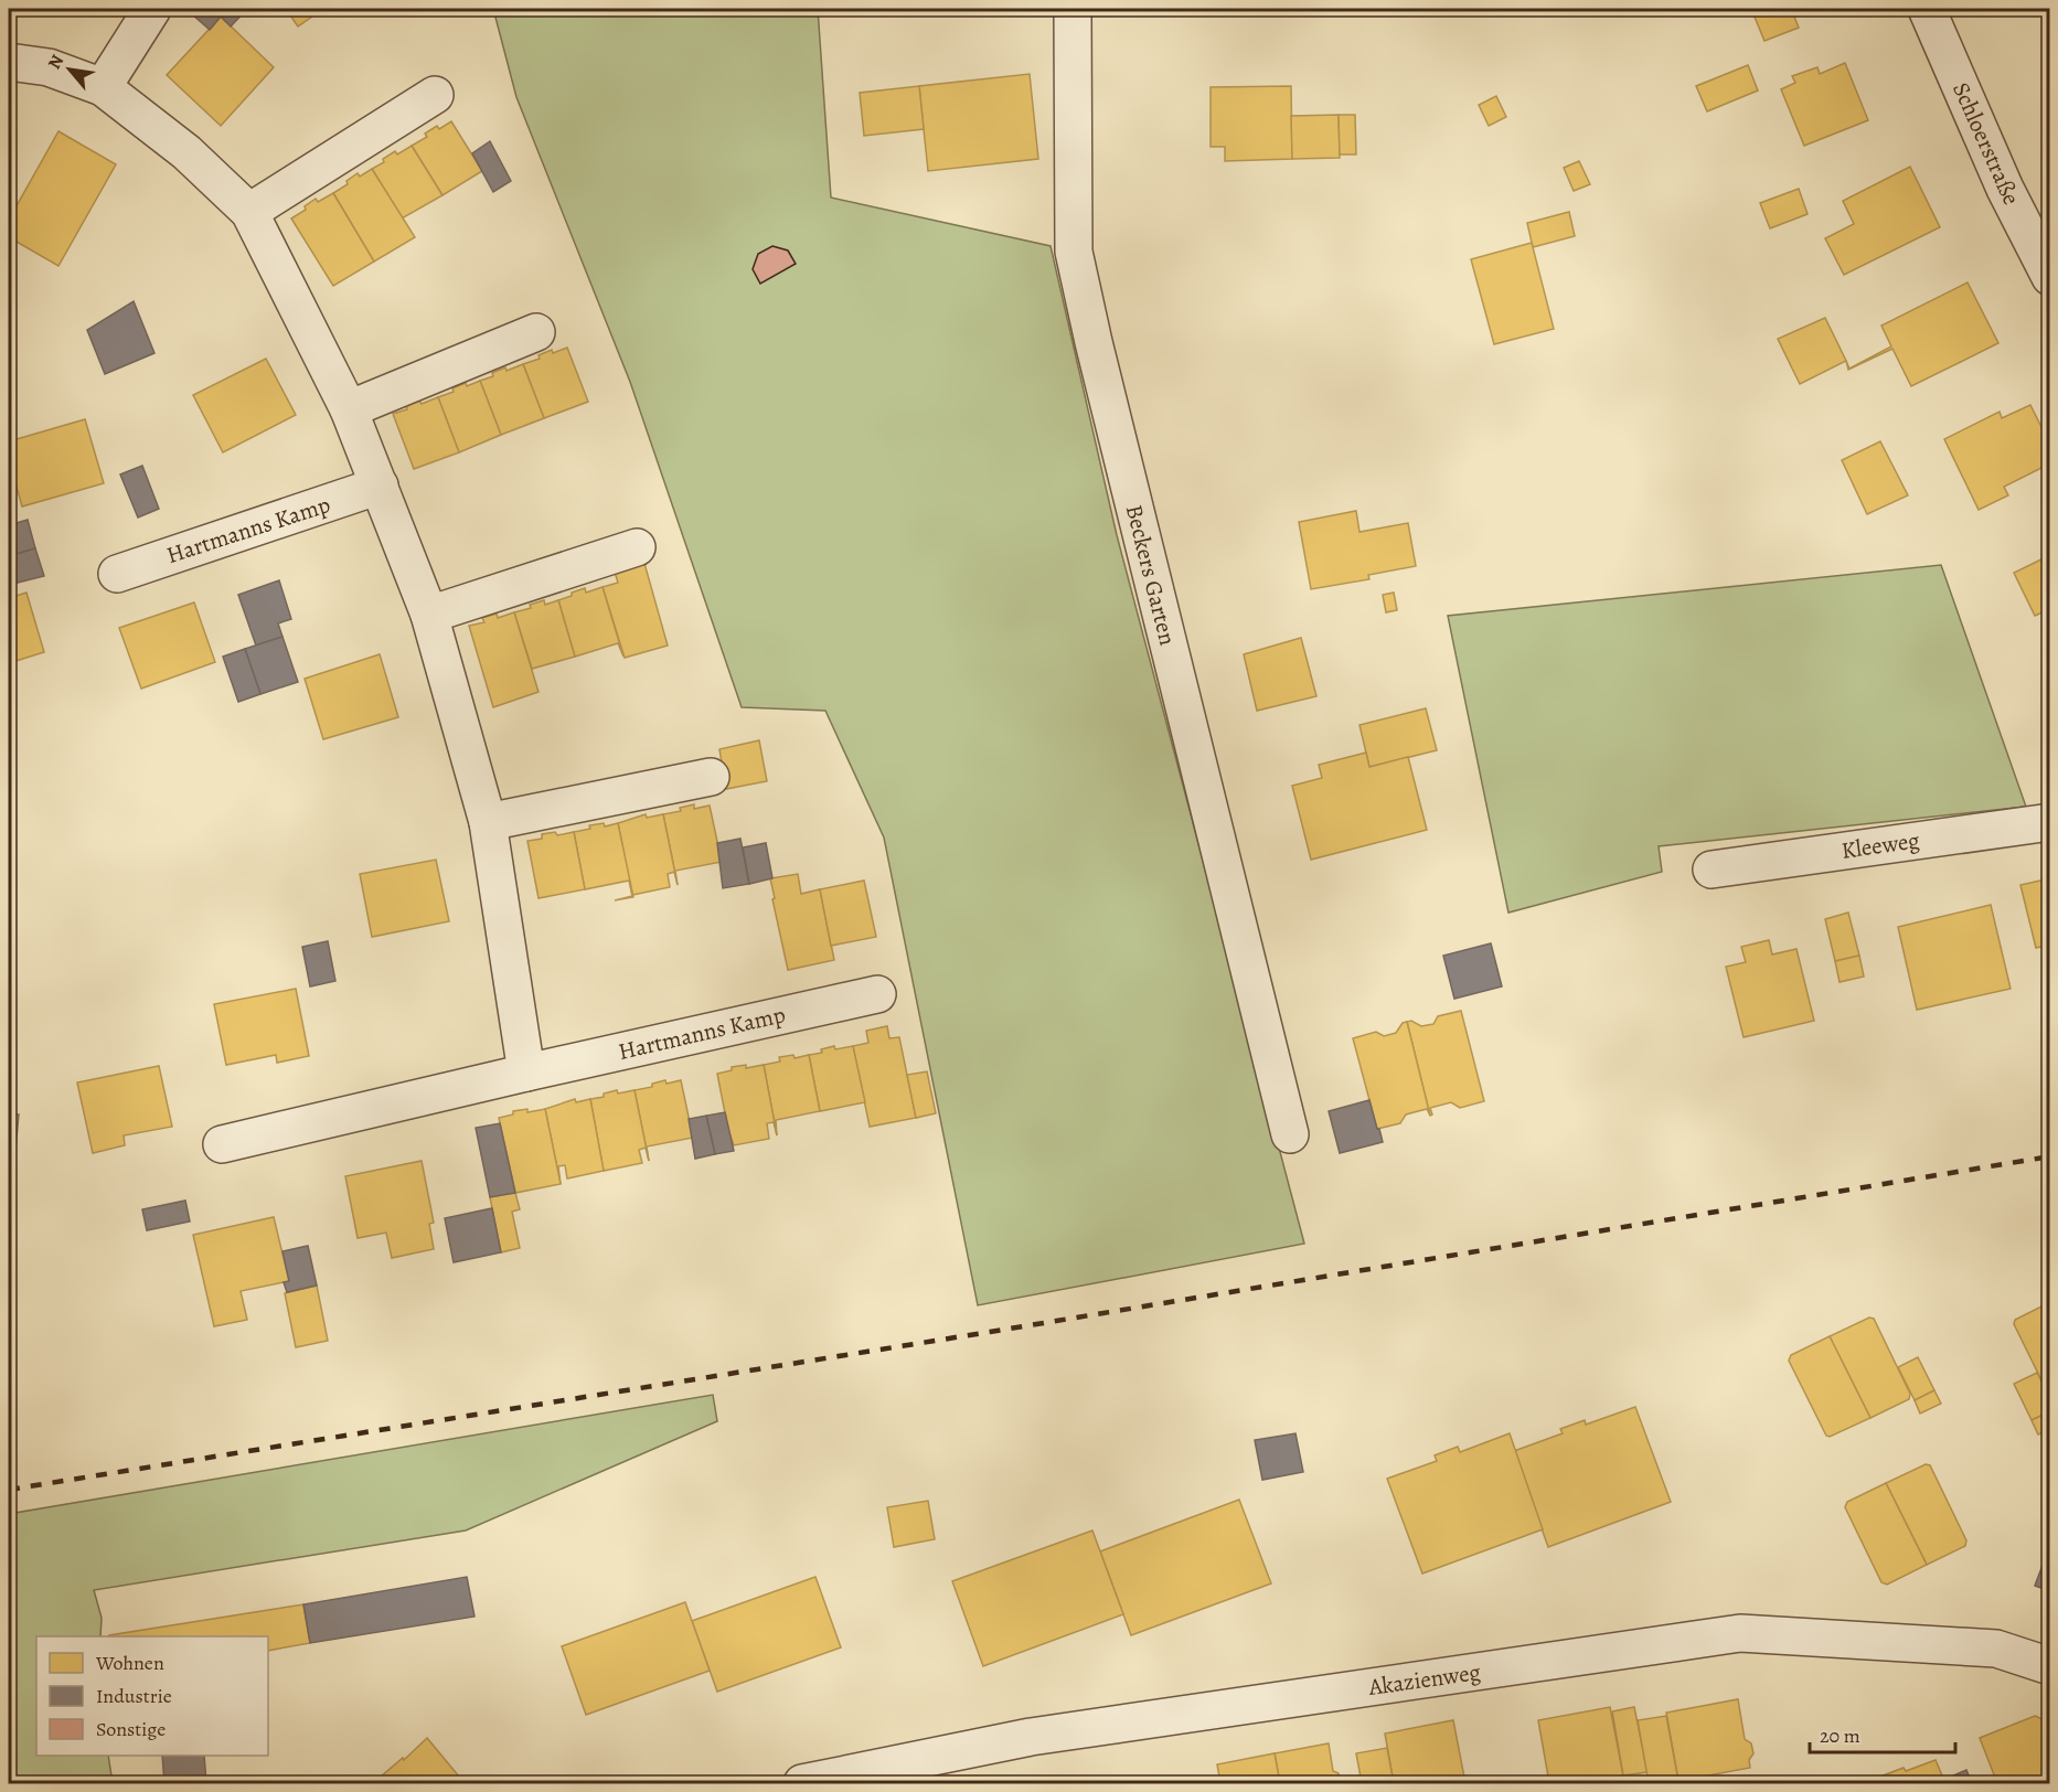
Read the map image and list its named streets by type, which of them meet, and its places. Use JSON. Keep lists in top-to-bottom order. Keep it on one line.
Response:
{"streets":{"street":["Schloerstraße","Hartmanns Kamp","Beckers Garten","Kleeweg","Akazienweg"]},"legend":["Wohnen","Industrie","Sonstige"],"scale_bar":"20 m","north":"top left"}
